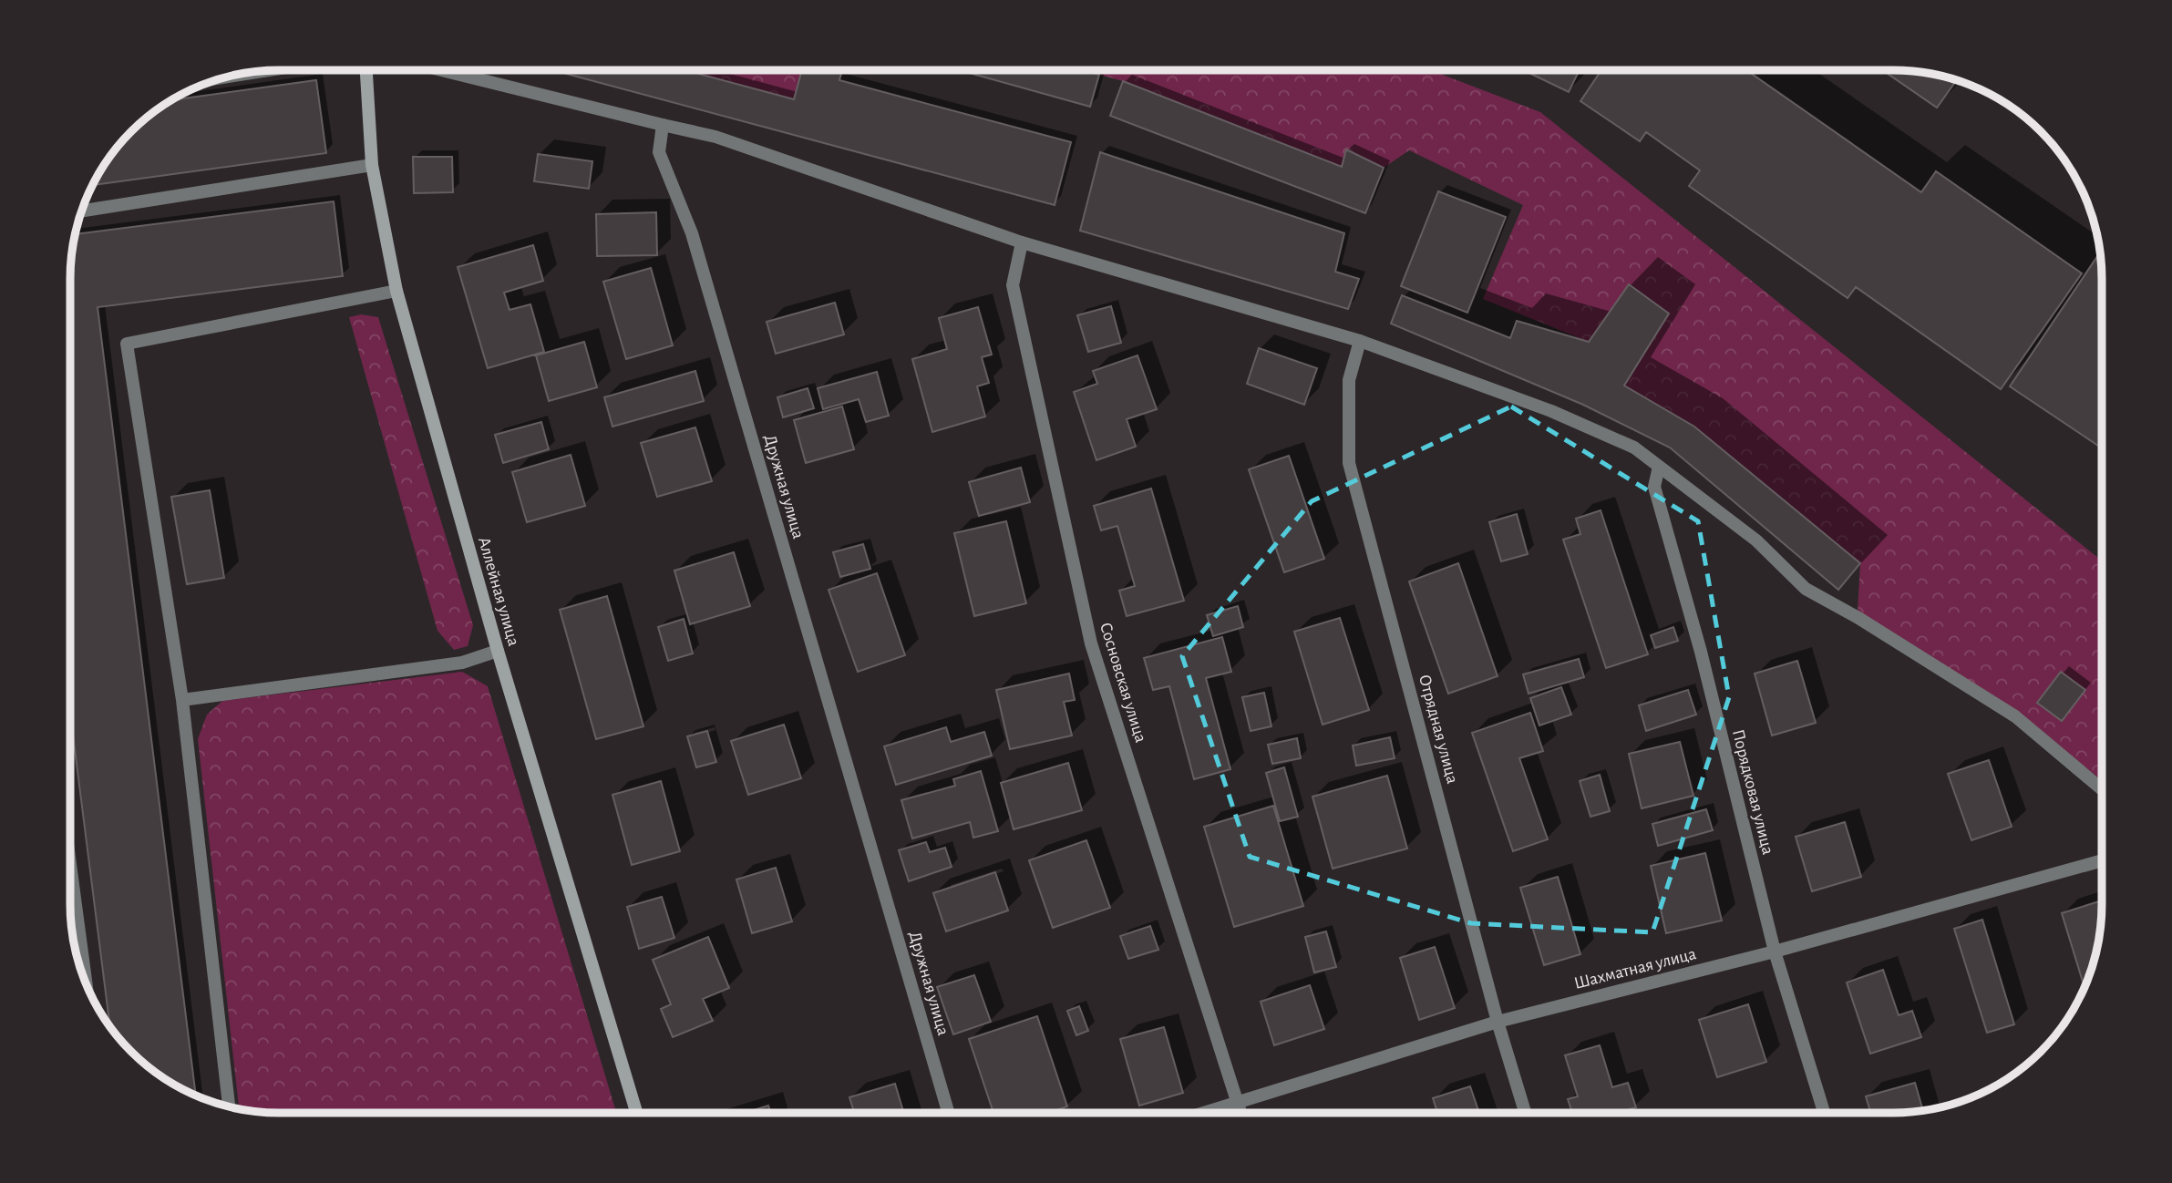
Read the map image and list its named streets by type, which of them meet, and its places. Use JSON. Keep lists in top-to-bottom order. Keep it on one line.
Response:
{"streets":{"street":["Дружная улица","Аллейная улица","Сосновская улица","Отрядная улица","Порядковая улица","Шахматная улица"]},"crossings":[["Сосновская улица","Шахматная улица"],["Отрядная улица","Шахматная улица"],["Порядковая улица","Шахматная улица"]]}
